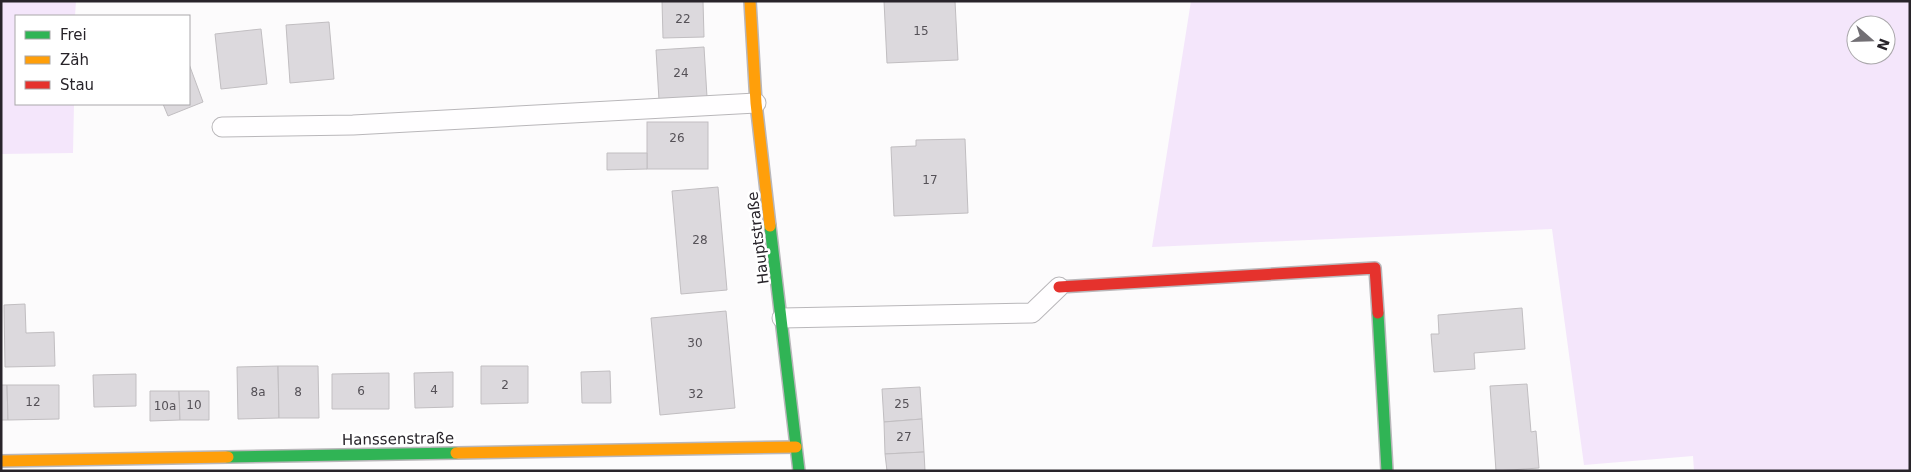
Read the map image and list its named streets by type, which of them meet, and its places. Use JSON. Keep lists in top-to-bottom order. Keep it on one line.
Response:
{"streets":{"street":["Hauptstraße","Hanssenstraße"]},"crossings":[["Hauptstraße","Hanssenstraße"]],"house_numbers":["22","15","24","26","17","28","30","2","4","6","8a","8","32","12","25","10","10a","27"],"legend":["Frei","Zäh","Stau"],"north":"right"}
